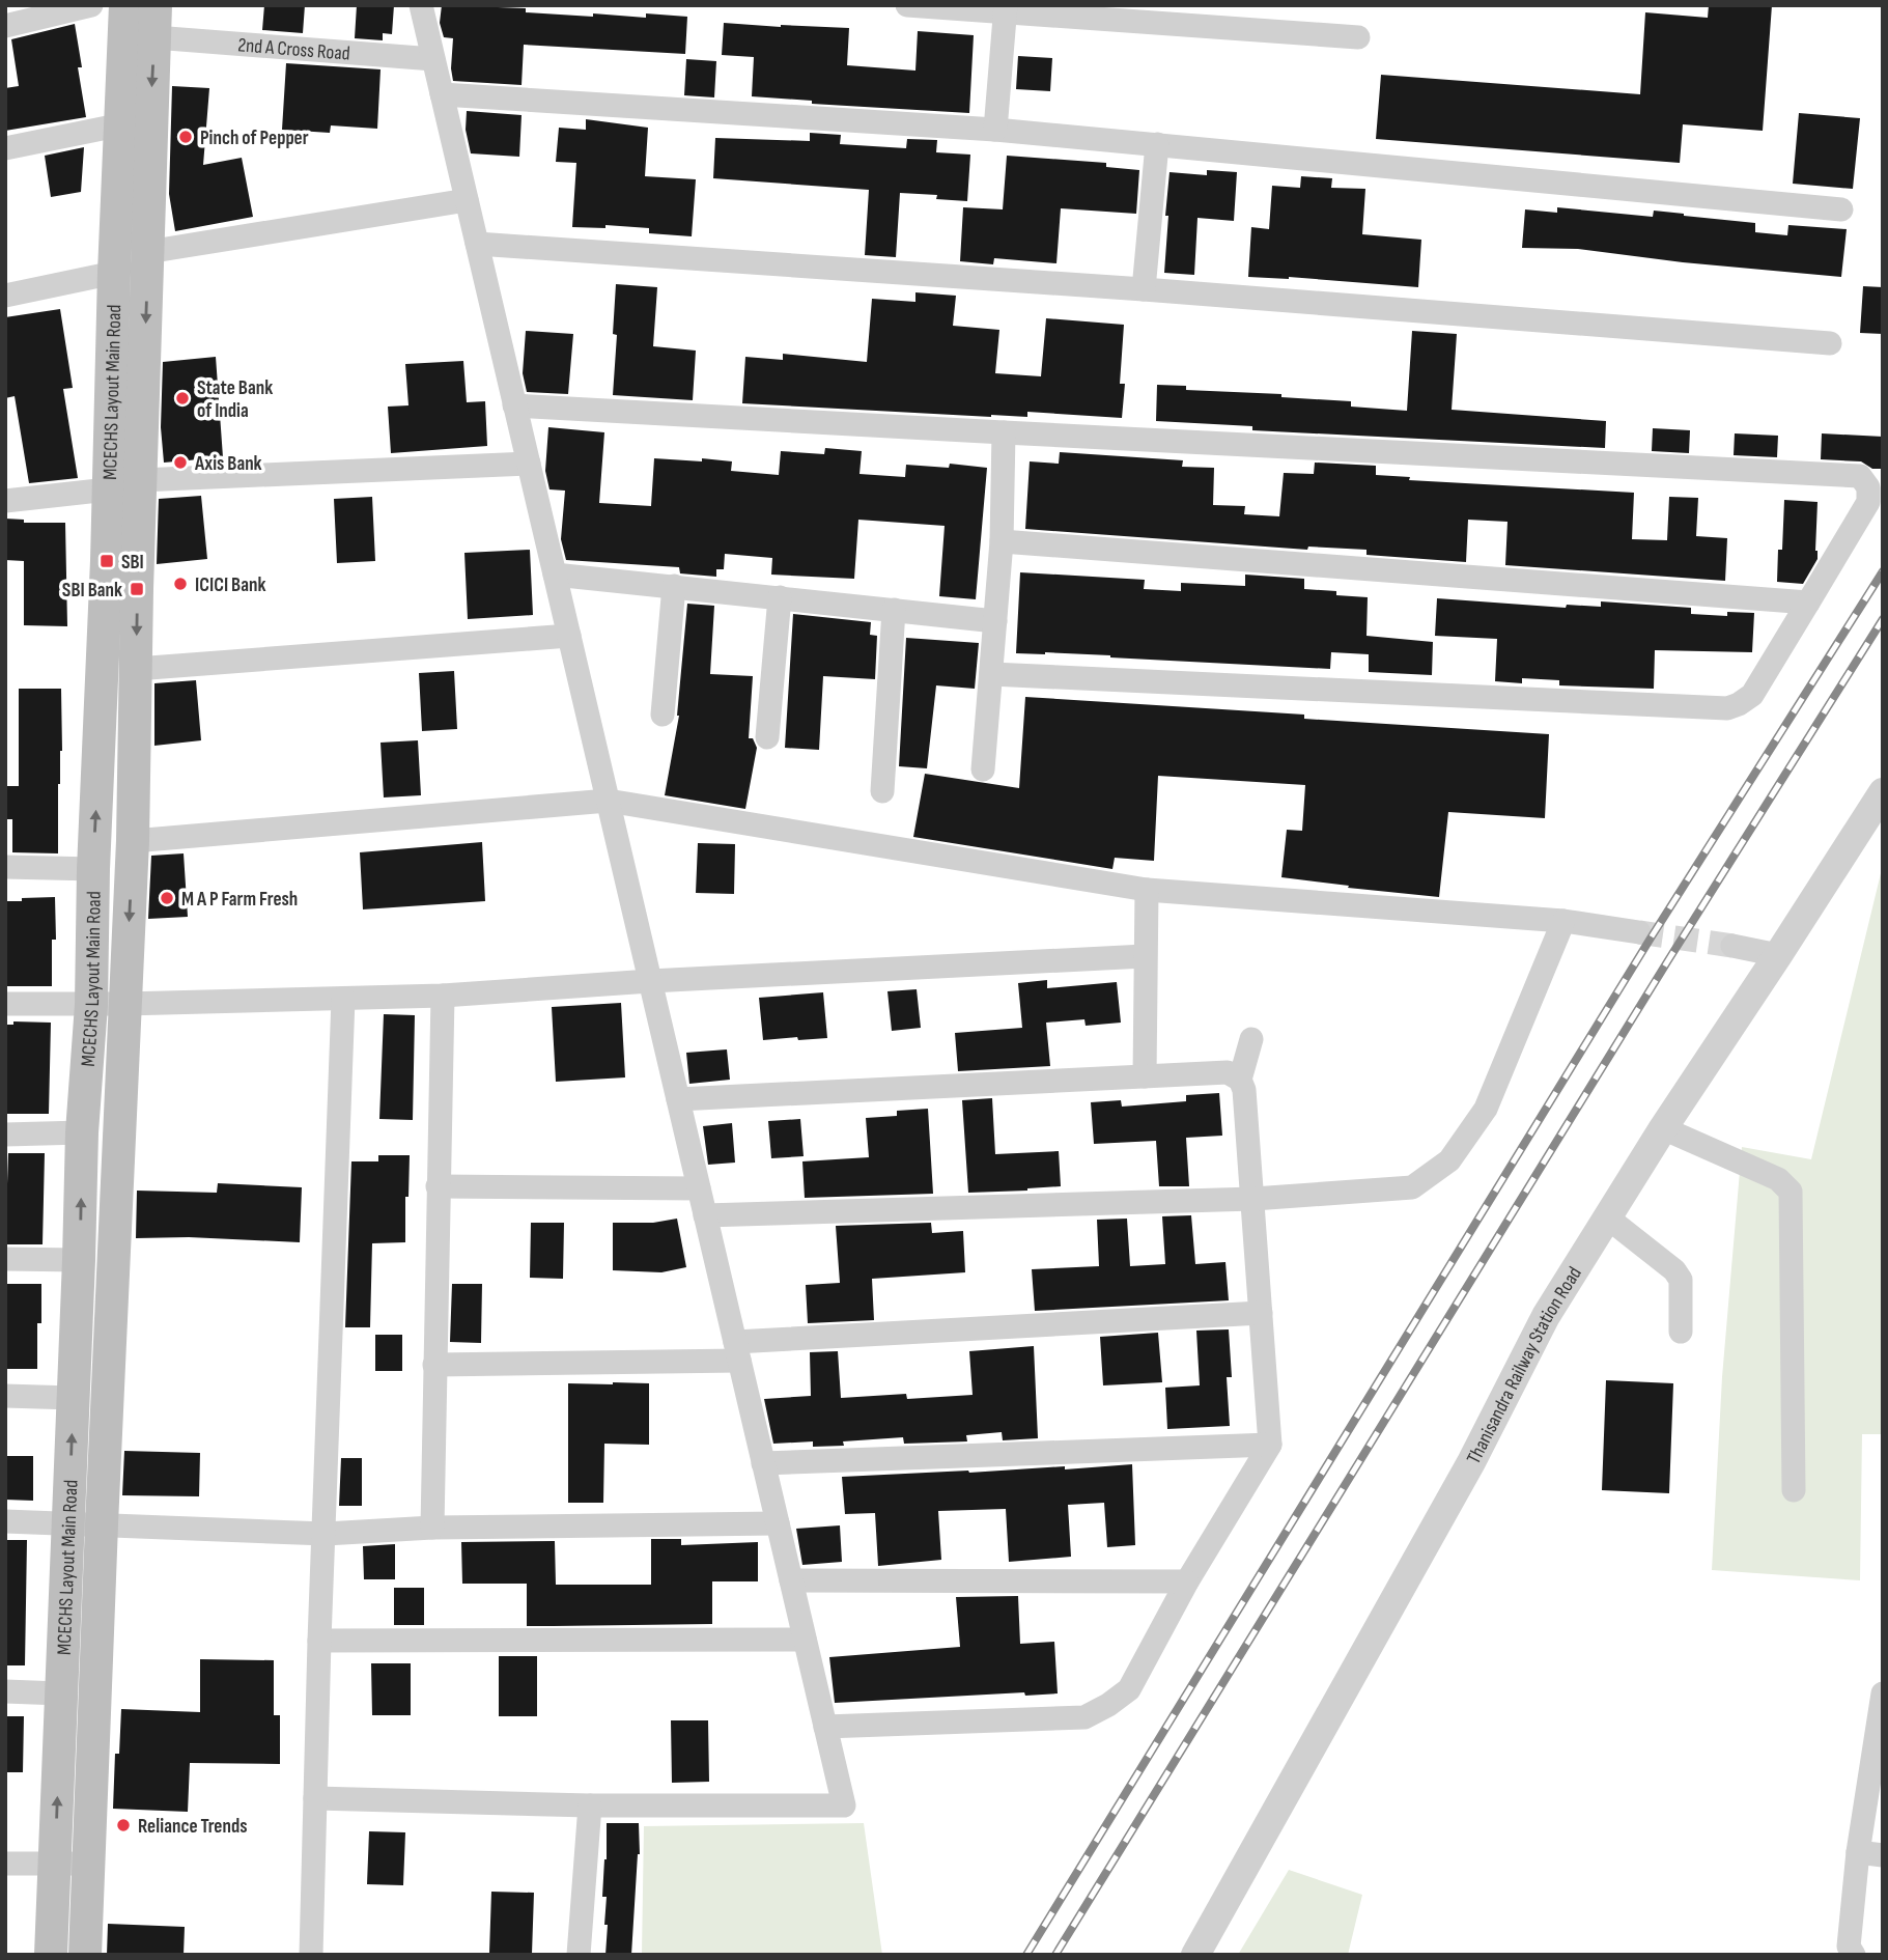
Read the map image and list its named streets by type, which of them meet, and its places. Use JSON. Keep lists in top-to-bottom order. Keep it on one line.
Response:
{"streets":{"main road":["MCECHS Layout Main Road"],"street":["2nd A Cross Road","Thanisandra Railway Station Road"]},"crossings":[["2nd A Cross Road","MCECHS Layout Main Road"]],"places":{"other":["Pinch of Pepper","State Bank of India","Axis Bank","ICICI Bank","M A P Farm Fresh","Reliance Trends"],"transit":["SBI","SBI Bank"]}}
